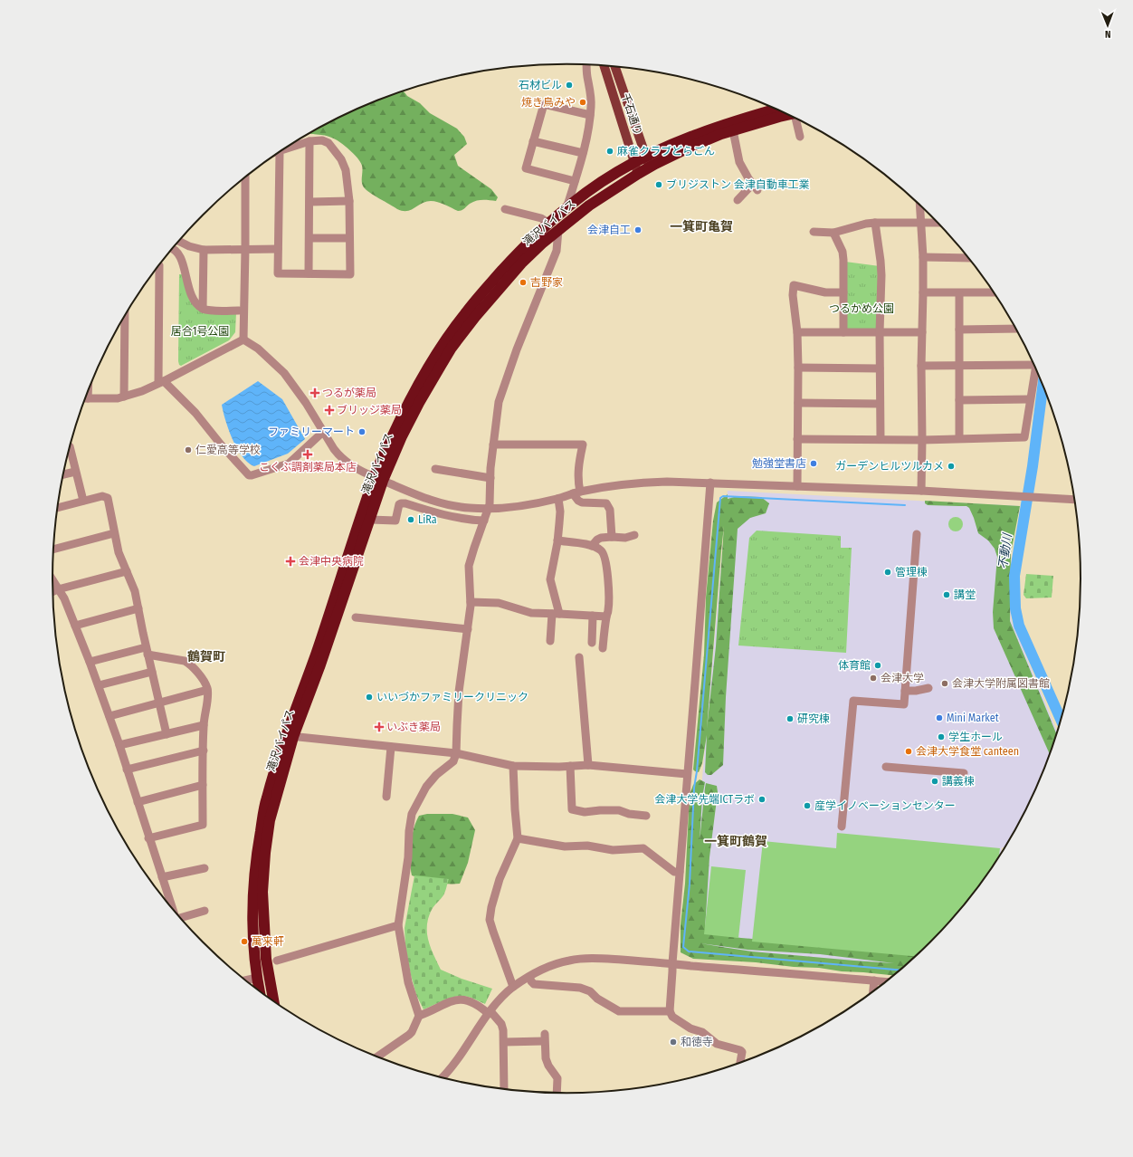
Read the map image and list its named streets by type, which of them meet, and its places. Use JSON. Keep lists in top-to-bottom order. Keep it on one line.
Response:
{"streets":{"highway":["滝沢バイパス"],"main road":["千石通り"]},"crossings":[["千石通り","滝沢バイパス"]],"districts":["一箕町亀賀","鶴賀町","一箕町鶴賀"],"water":["不動川"],"parks":["つるかめ公園","居合1号公園"],"places":{"other":["石材ビル","焼き鳥みや","麻雀クラブどらごん","ブリジストン 会津自動車工業","会津自工","吉野家","ファミリーマート","仁愛高等学校","勉強堂書店","ガーデンヒルツルカメ","LiRa","管理棟","講堂","体育館","会津大学","会津大学附属図書館","いいづかファミリークリニック","Mini Market","研究棟","学生ホール","会津大学食堂 canteen","講義棟","会津大学先端ICTラボ","産学イノベーションセンター","萬来軒","和徳寺"],"health":["つるが薬局","ブリッジ薬局","こくぶ調剤薬局本店","会津中央病院","いぶき薬局"]},"north":"bottom"}
